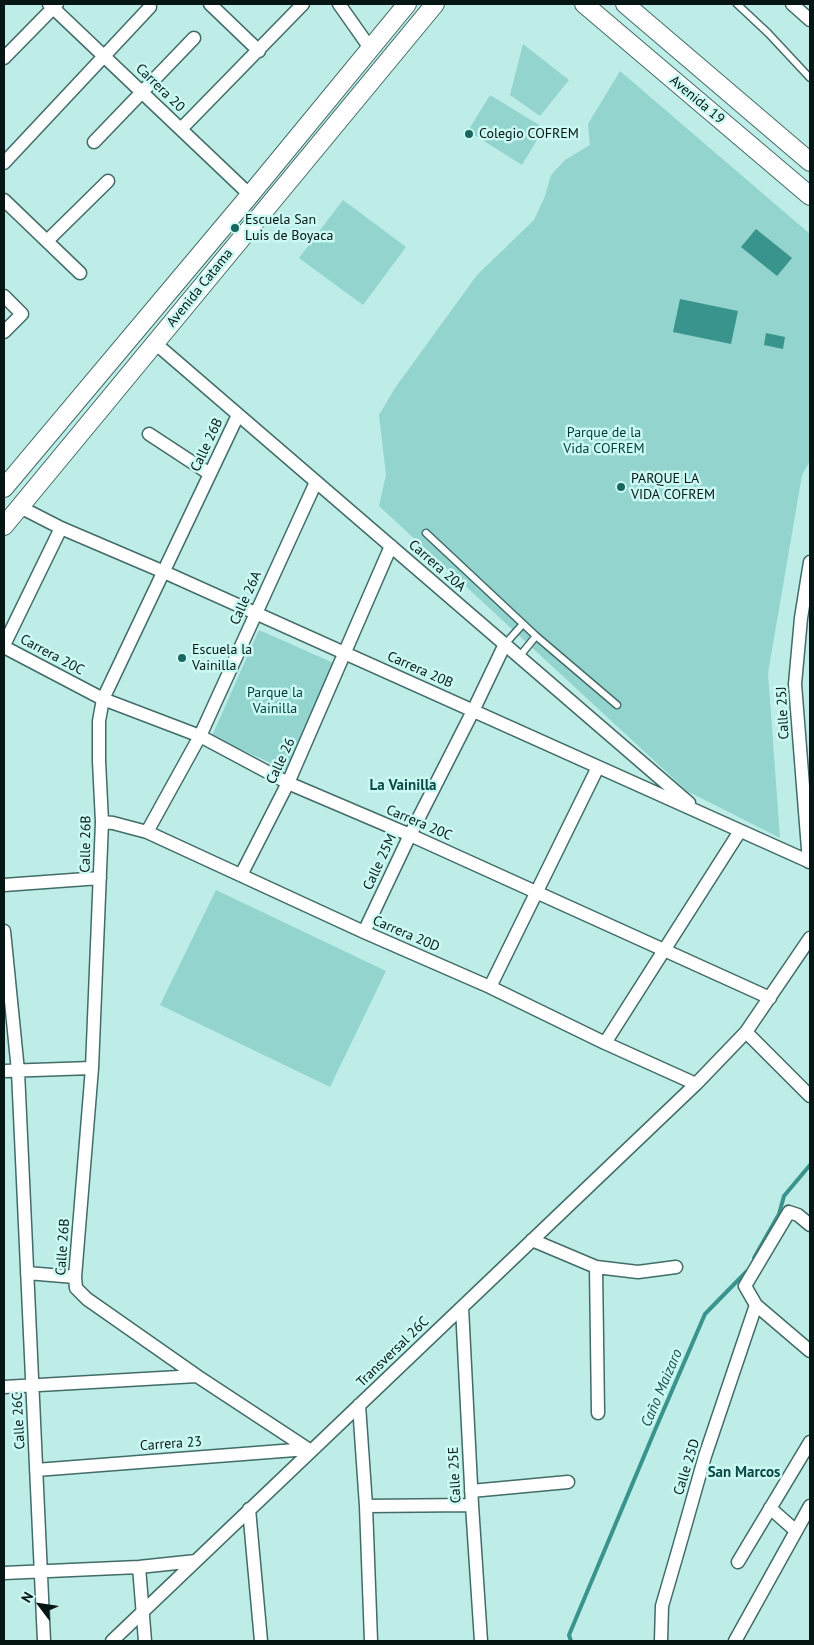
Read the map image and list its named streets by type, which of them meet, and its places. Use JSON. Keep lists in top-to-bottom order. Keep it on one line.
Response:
{"streets":{"main road":["Avenida 19","Avenida Catama"],"street":["Carrera 20","Calle 26B","Carrera 20A","Calle 26A","Carrera 20C","Carrera 20B","Calle 25J","Calle 26","Calle 25M","Carrera 20D","Transversal 26C","Calle 26C","Carrera 23","Calle 25D","Calle 25E"]},"crossings":[["Carrera 20","Avenida Catama"],["Avenida Catama","Carrera 20A"],["Avenida Catama","Carrera 20B"],["Calle 26B","Carrera 20A"],["Calle 26B","Carrera 20C"],["Calle 26B","Carrera 20B"],["Calle 26B","Carrera 20D"],["Carrera 20A","Calle 26A"],["Carrera 20A","Carrera 20B"],["Carrera 20A","Calle 26"],["Carrera 20A","Calle 25M"],["Calle 26A","Carrera 20C"],["Calle 26A","Carrera 20B"],["Calle 26A","Carrera 20D"],["Carrera 20C","Calle 26"],["Carrera 20C","Calle 25M"],["Carrera 20B","Calle 25J"],["Carrera 20B","Calle 26"],["Carrera 20B","Calle 25M"],["Calle 26","Carrera 20D"],["Calle 25M","Carrera 20D"],["Carrera 20D","Transversal 26C"],["Transversal 26C","Carrera 23"],["Transversal 26C","Calle 25E"],["Calle 26C","Carrera 23"]],"districts":["La Vainilla","San Marcos"],"water":["Caño Maizaro"],"parks":["Parque de la Vida COFREM","Parque la Vainilla"],"places":["Colegio COFREM","Escuela San Luis de Boyaca","PARQUE LA VIDA COFREM","Escuela la Vainilla"],"north":"top left"}
